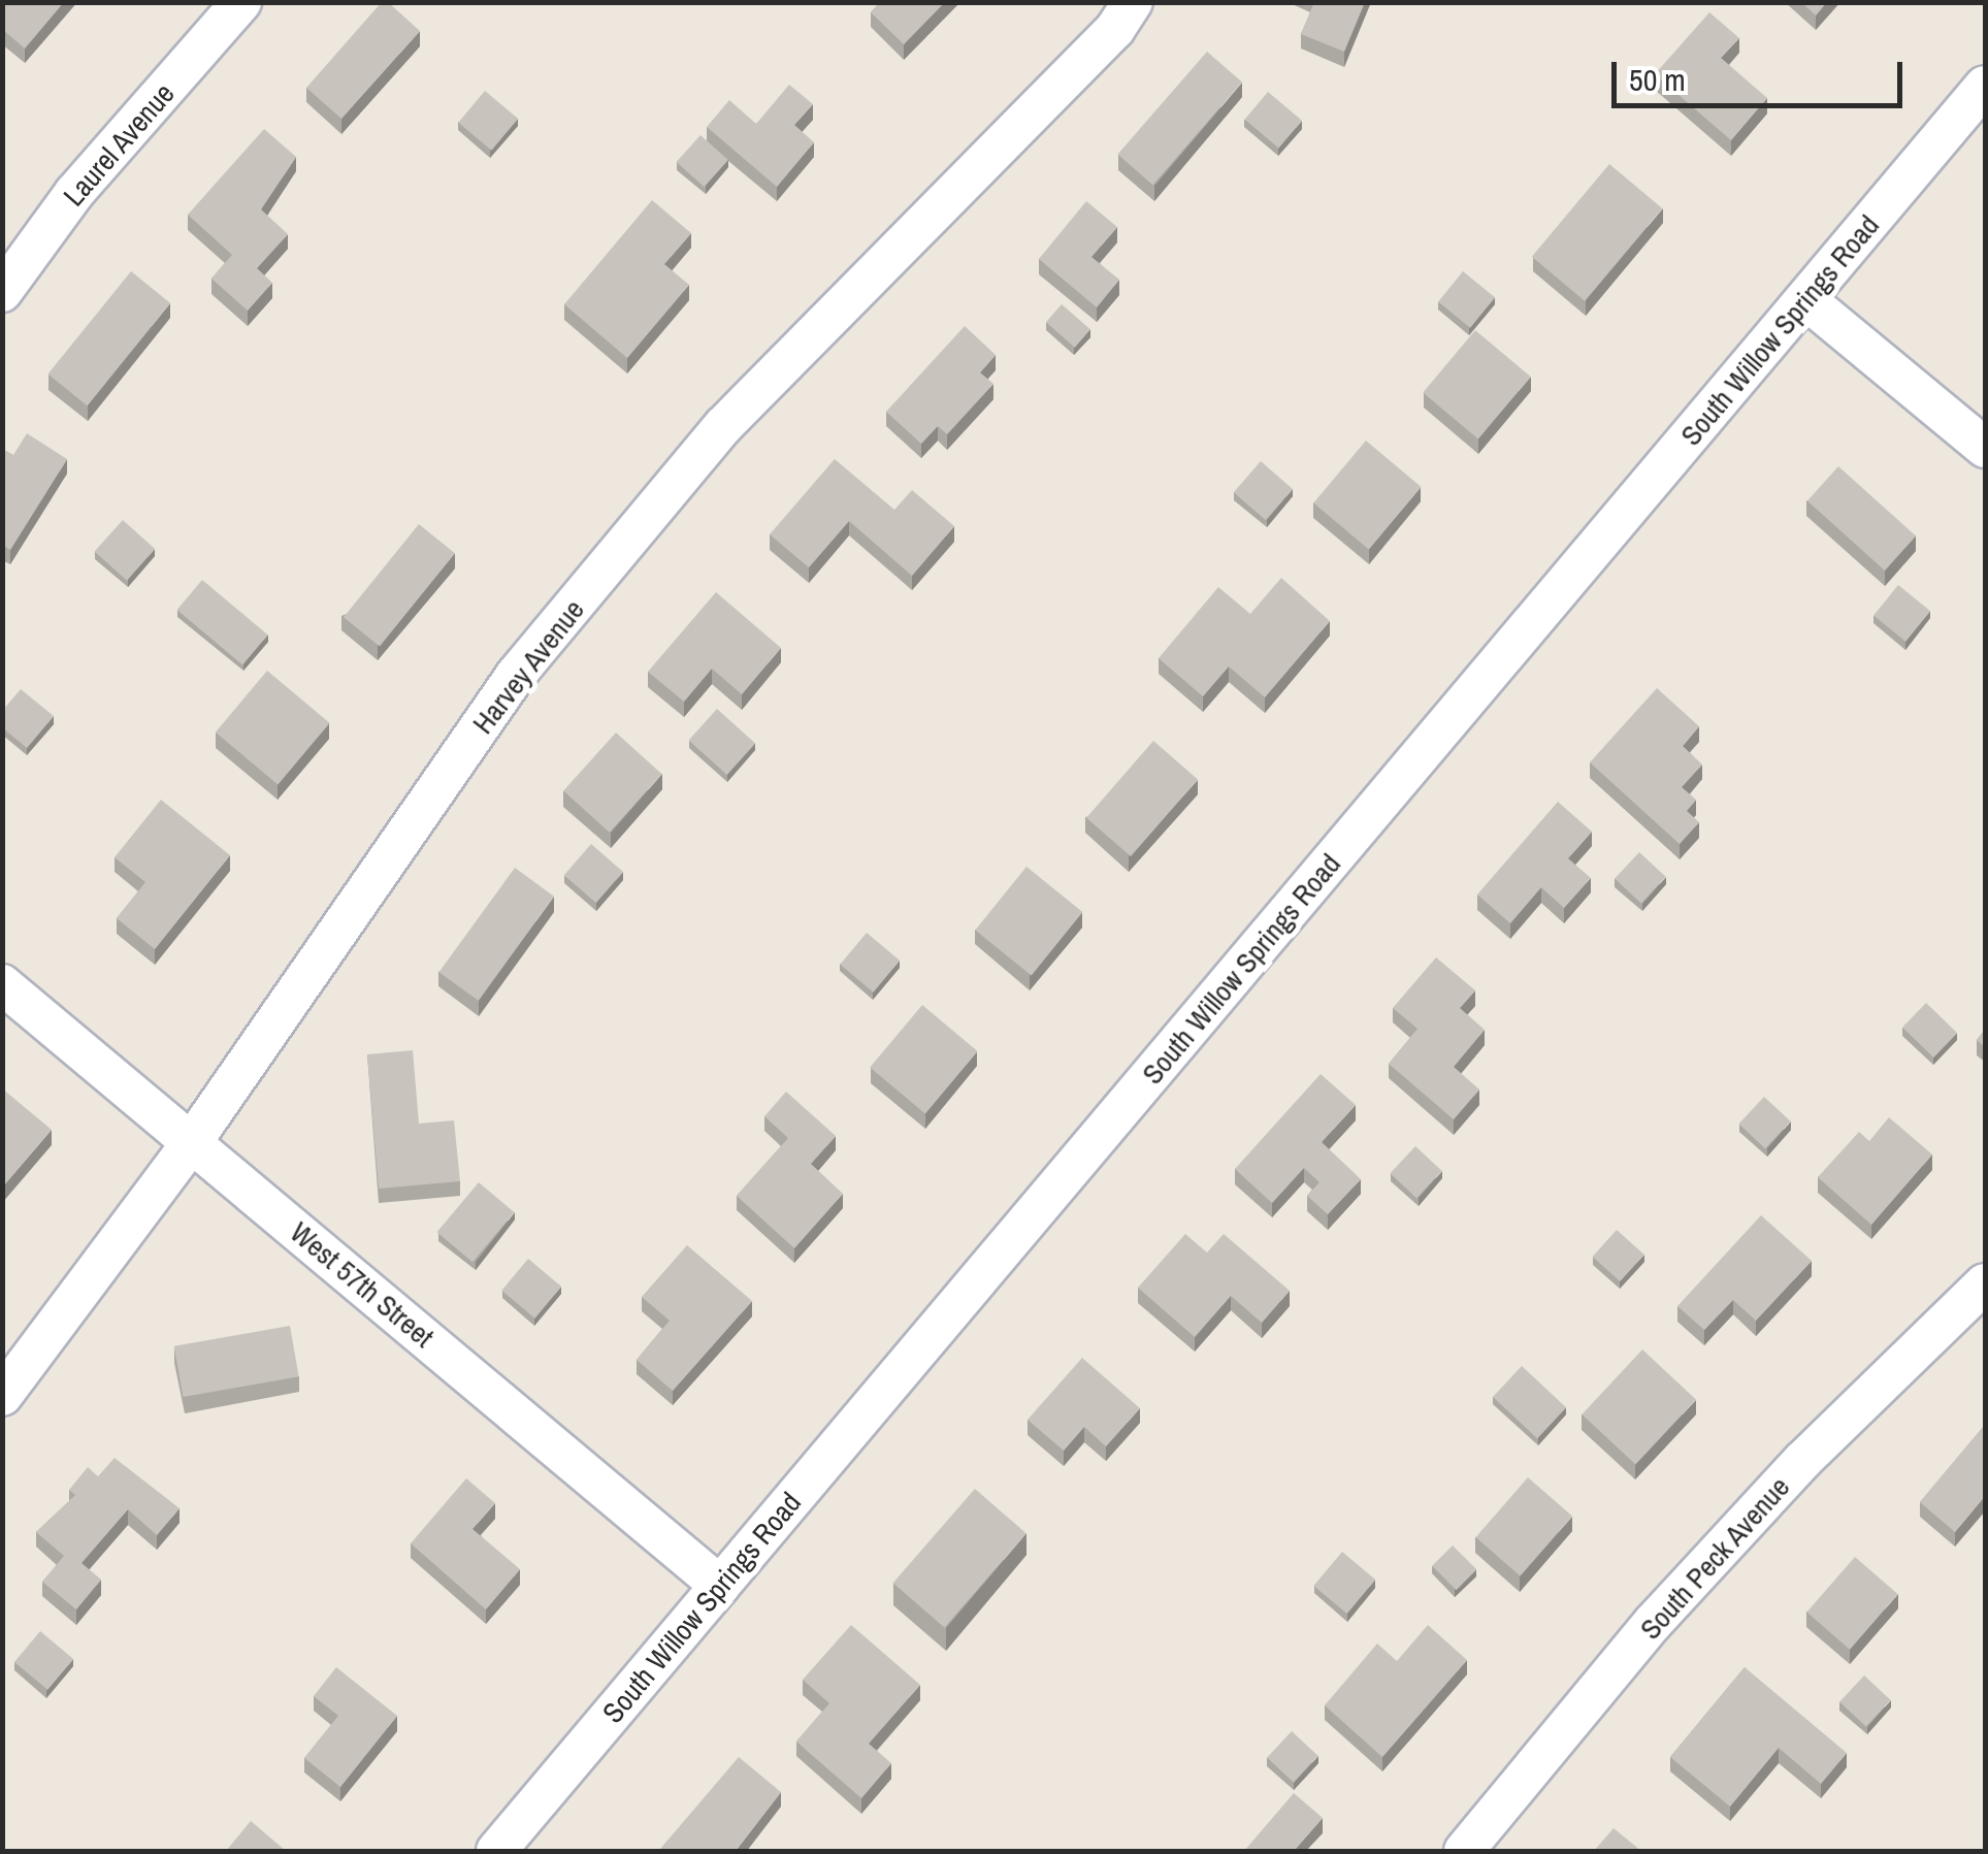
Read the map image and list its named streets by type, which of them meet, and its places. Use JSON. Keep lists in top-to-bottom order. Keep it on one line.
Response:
{"streets":{"street":["Laurel Avenue","South Willow Springs Road","Harvey Avenue","West 57th Street","South Peck Avenue"]},"crossings":[["South Willow Springs Road","West 57th Street"],["Harvey Avenue","West 57th Street"]],"scale_bar":"50 m"}
